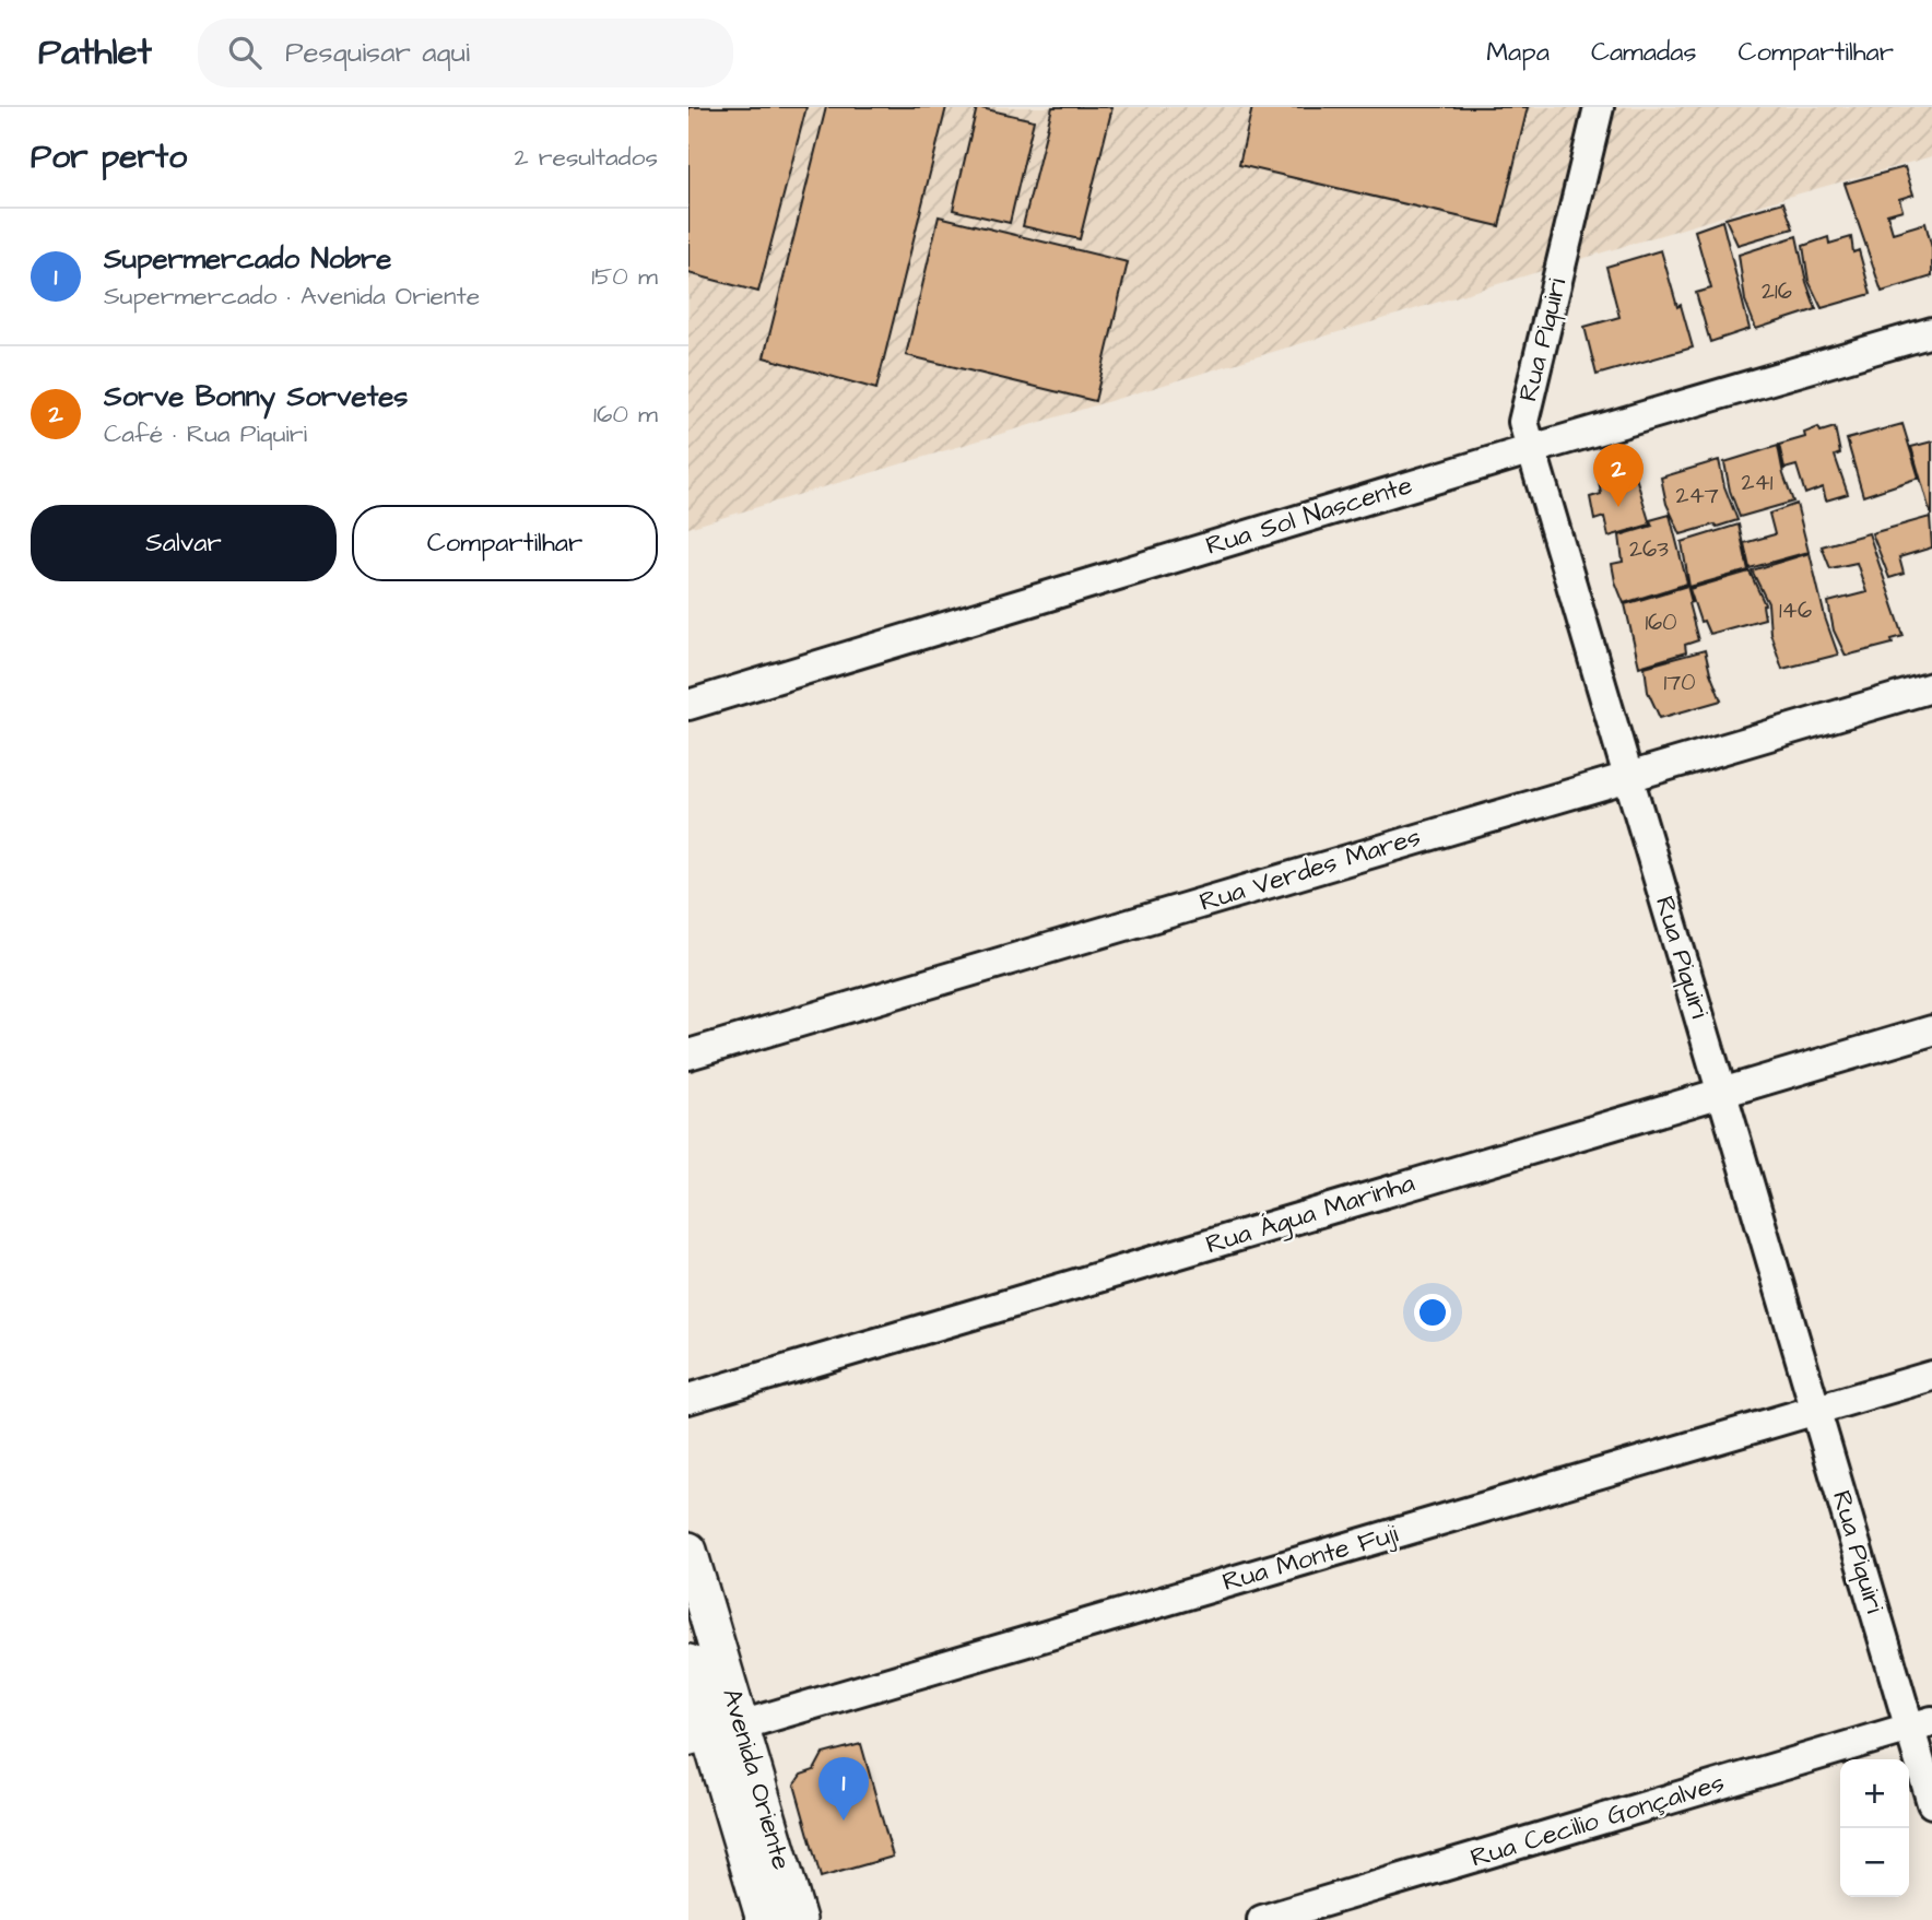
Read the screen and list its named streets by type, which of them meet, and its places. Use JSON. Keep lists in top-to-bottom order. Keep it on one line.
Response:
{"streets":{"street":["Rua Piquiri","Rua Sol Nascente","Rua Verdes Mares","Rua Água Marinha","Rua Monte Fuji","Avenida Oriente","Rua Cecilio Gonçalves"]},"crossings":[["Rua Piquiri","Rua Sol Nascente"],["Rua Piquiri","Rua Verdes Mares"],["Rua Piquiri","Rua Água Marinha"],["Rua Piquiri","Rua Monte Fuji"],["Rua Piquiri","Rua Cecilio Gonçalves"],["Rua Monte Fuji","Avenida Oriente"]],"house_numbers":["216","241","247","263","146","160","170"],"page":{"header":"Pathlet","search":"Pesquisar aqui","nav":["Mapa","Camadas","Compartilhar"],"heading":["Por perto","2 resultados"],"list":[{"mark":"1","name":"Supermercado Nobre","note":"Supermercado · Avenida Oriente","value":"150 m"},{"mark":"2","name":"Sorve Bonny Sorvetes","note":"Café · Rua Piquiri","value":"160 m"}],"pins":["2","1"],"buttons":["Salvar","Compartilhar"],"map_buttons":["+","−"]}}
